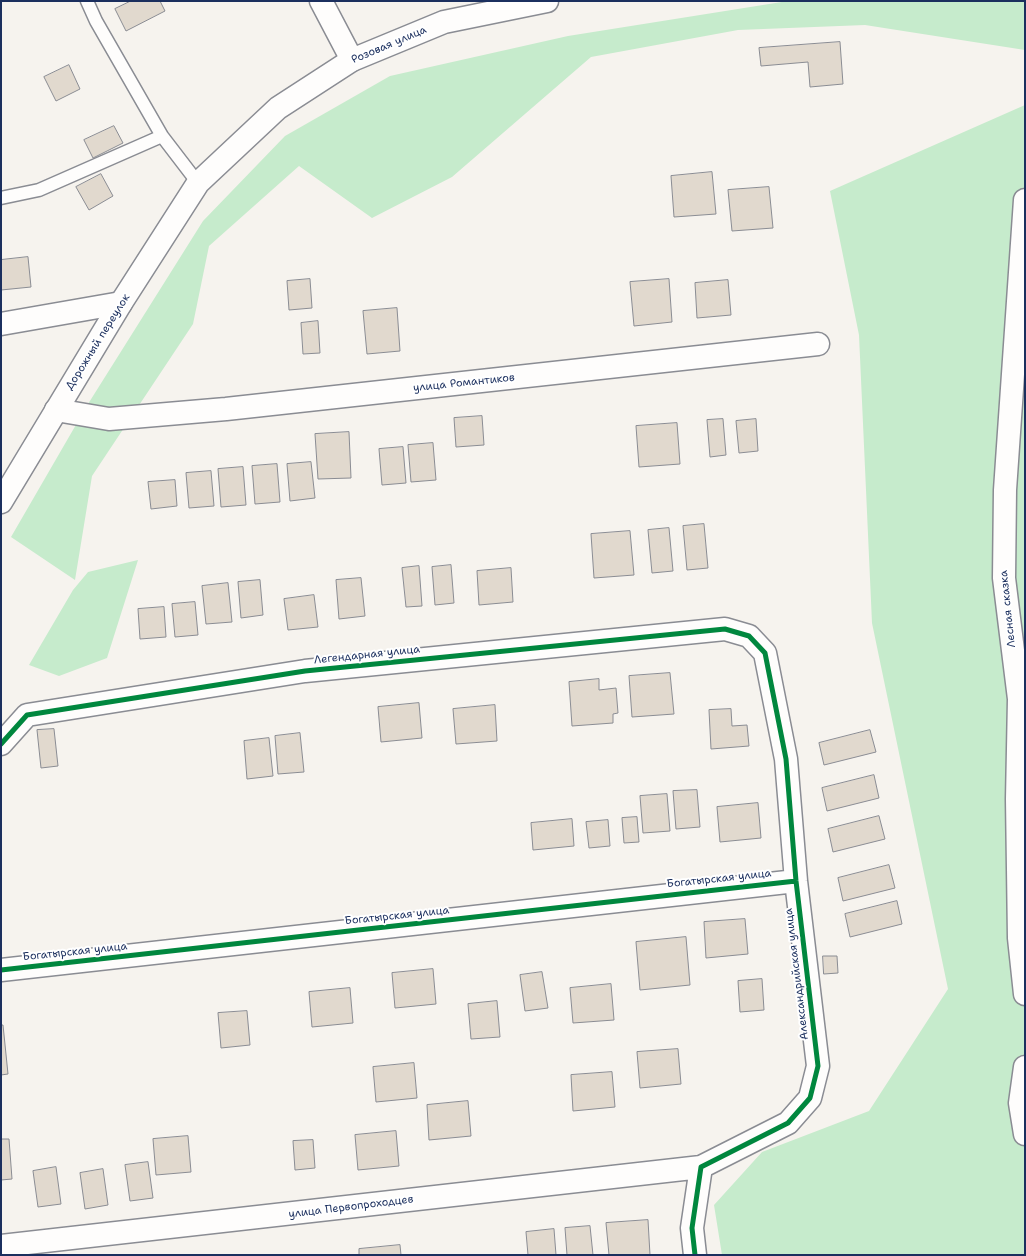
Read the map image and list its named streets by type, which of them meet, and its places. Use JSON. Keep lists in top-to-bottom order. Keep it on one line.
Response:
{"streets":{"street":["Розовая улица","Дорожный переулок","улица Романтиков","Лесная сказка","Легендарная улица","Богатырская улица","Александрийская улица","улица Первопроходцев"]},"crossings":[["Розовая улица","Дорожный переулок"],["Дорожный переулок","улица Романтиков"],["Легендарная улица","Александрийская улица"],["Богатырская улица","Александрийская улица"],["Александрийская улица","улица Первопроходцев"]]}
